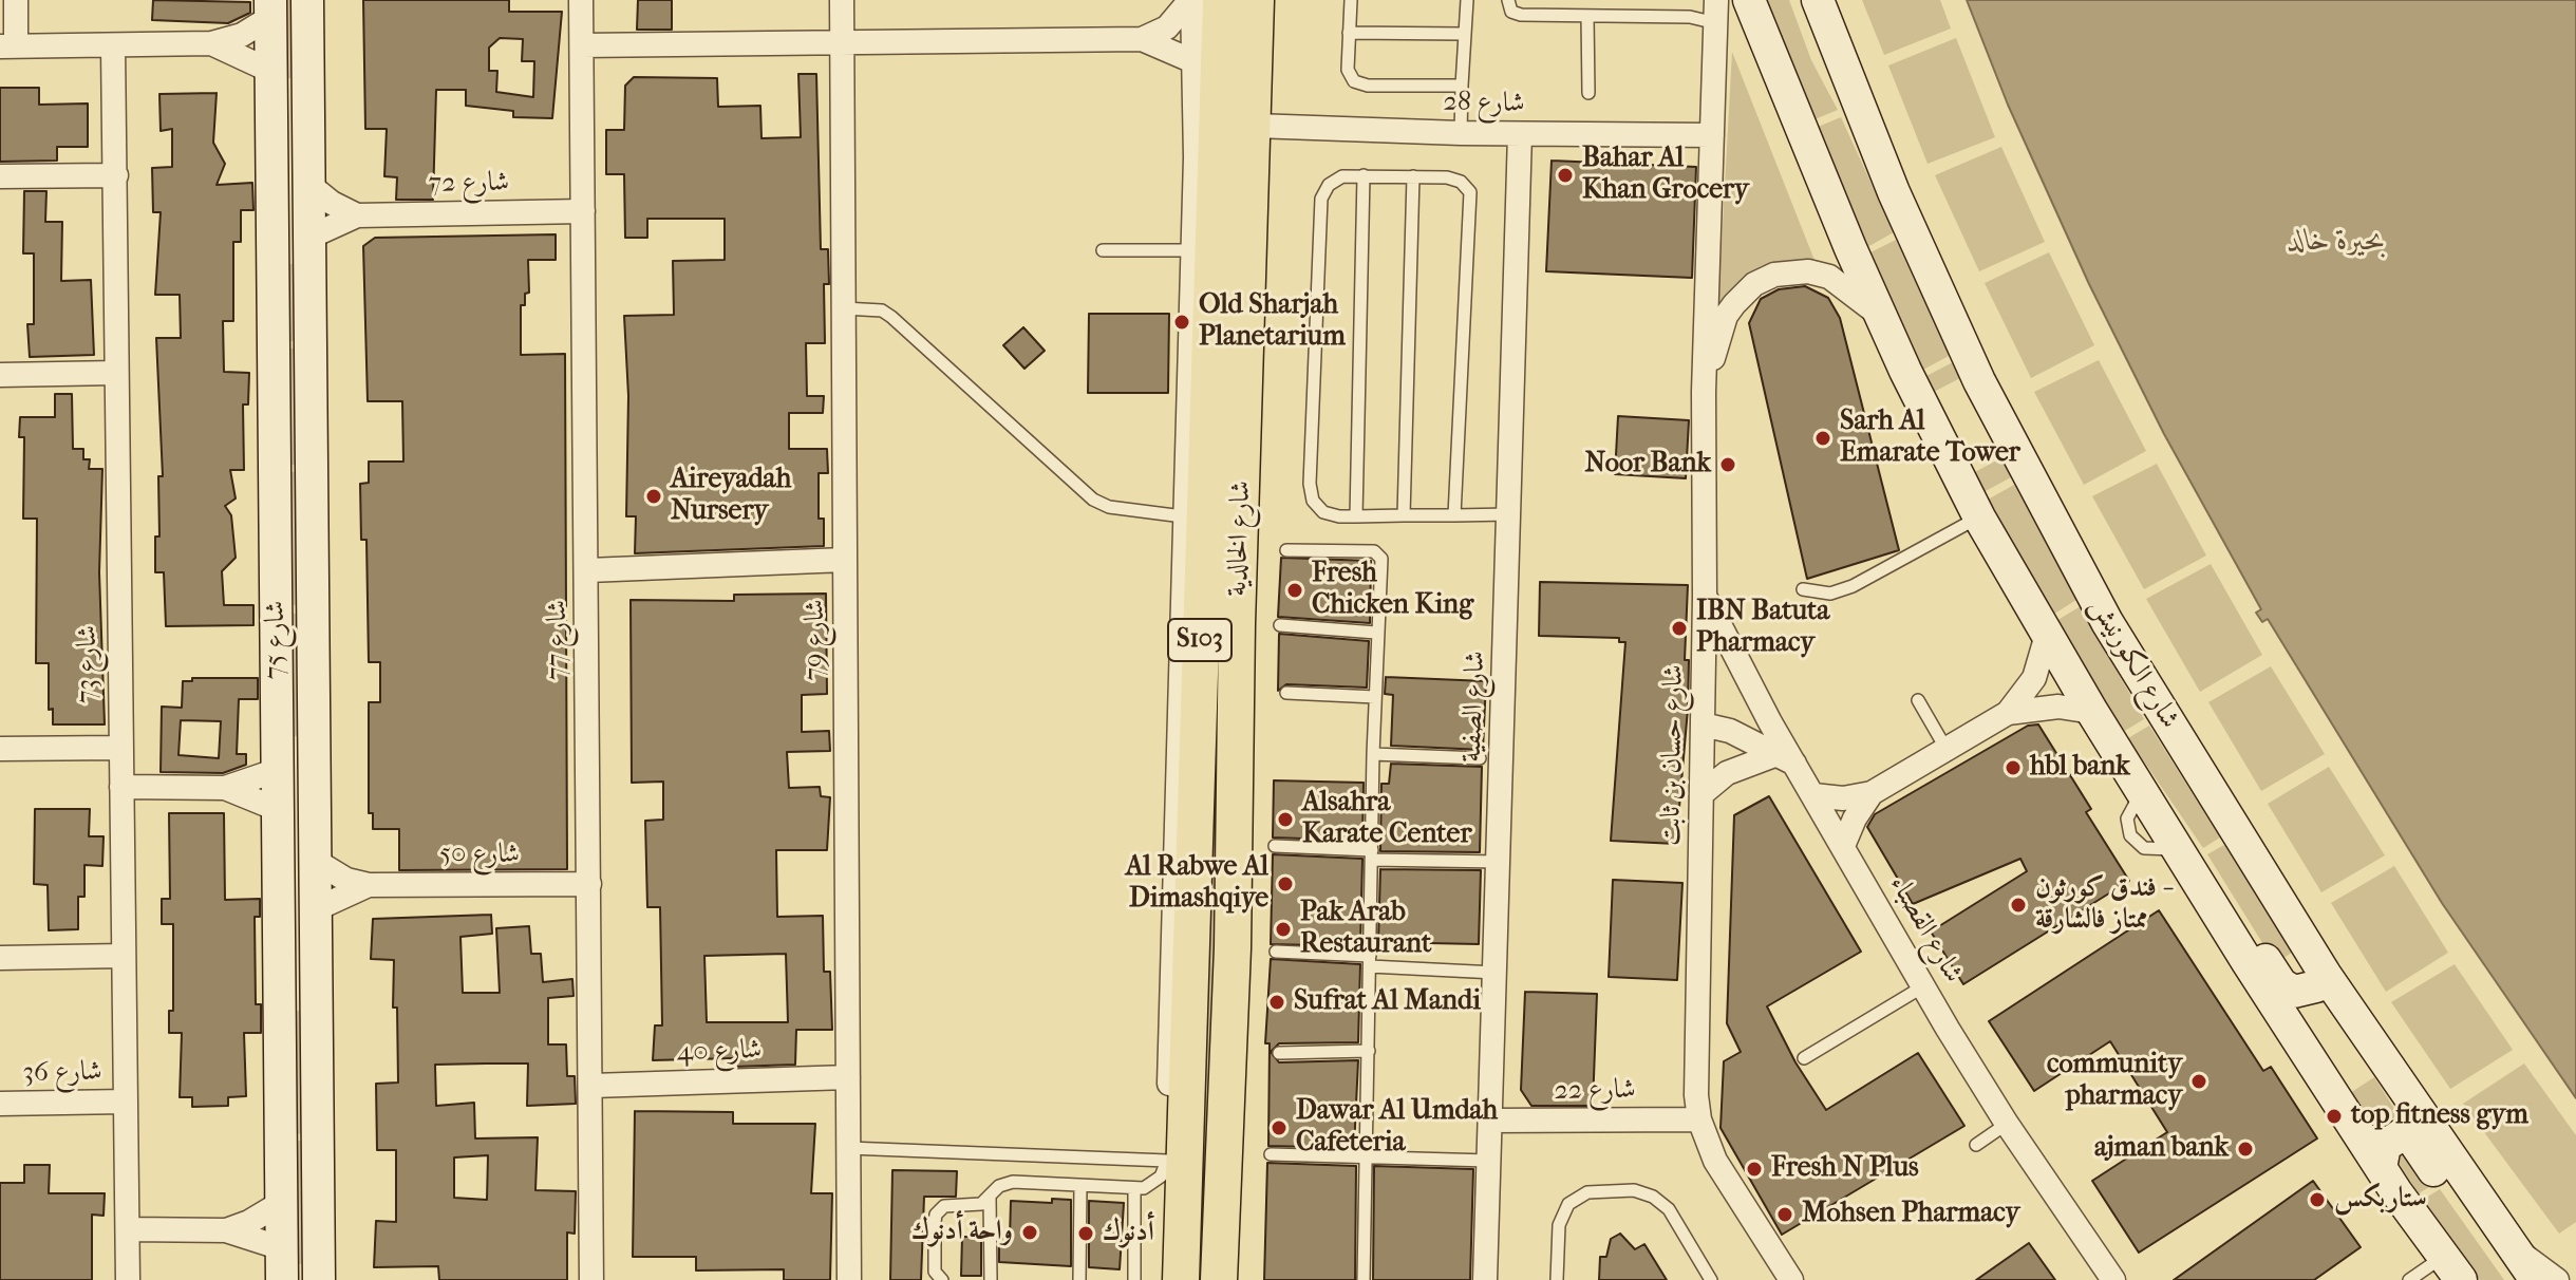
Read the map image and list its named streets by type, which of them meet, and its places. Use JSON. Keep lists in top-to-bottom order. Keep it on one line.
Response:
{"streets":{"main road":["شارع الخالدية","شارع 75","S103","شارع الكورنيش"],"street":["شارع 28","شارع 72","شارع 77","شارع 79","شارع 73","شارع الصفية","شارع حسان بن ثابت","شارع 50","شارع القصباء","شارع 40","شارع 36","شارع 22"]},"crossings":[["شارع 28","شارع الخالدية"],["شارع 28","شارع الصفية"],["شارع 28","شارع حسان بن ثابت"],["شارع 72","شارع 75"],["شارع 72","شارع 77"],["شارع 75","شارع 50"],["شارع 77","شارع 50"],["شارع 77","شارع 40"],["شارع 79","شارع 40"],["شارع 73","شارع 36"],["شارع الصفية","شارع 22"],["شارع حسان بن ثابت","شارع القصباء"],["شارع حسان بن ثابت","شارع 22"]],"water":["بحيرة خالد"],"places":["Bahar Al Khan Grocery","Old Sharjah Planetarium","Sarh Al Emarate Tower","Noor Bank","Aireyadah Nursery","Fresh Chicken King","IBN Batuta Pharmacy","hbl bank","Alsahra Karate Center","Al Rabwe Al Dimashqiye","فندق كورثون - ممتاز فالشارقة","Pak Arab Restaurant","Sufrat Al Mandi","community pharmacy","top fitness gym","Dawar Al Umdah Cafeteria","ajman bank","Fresh N Plus","ستاربكس","Mohsen Pharmacy","واحة أدنوك","أدنوك"]}
